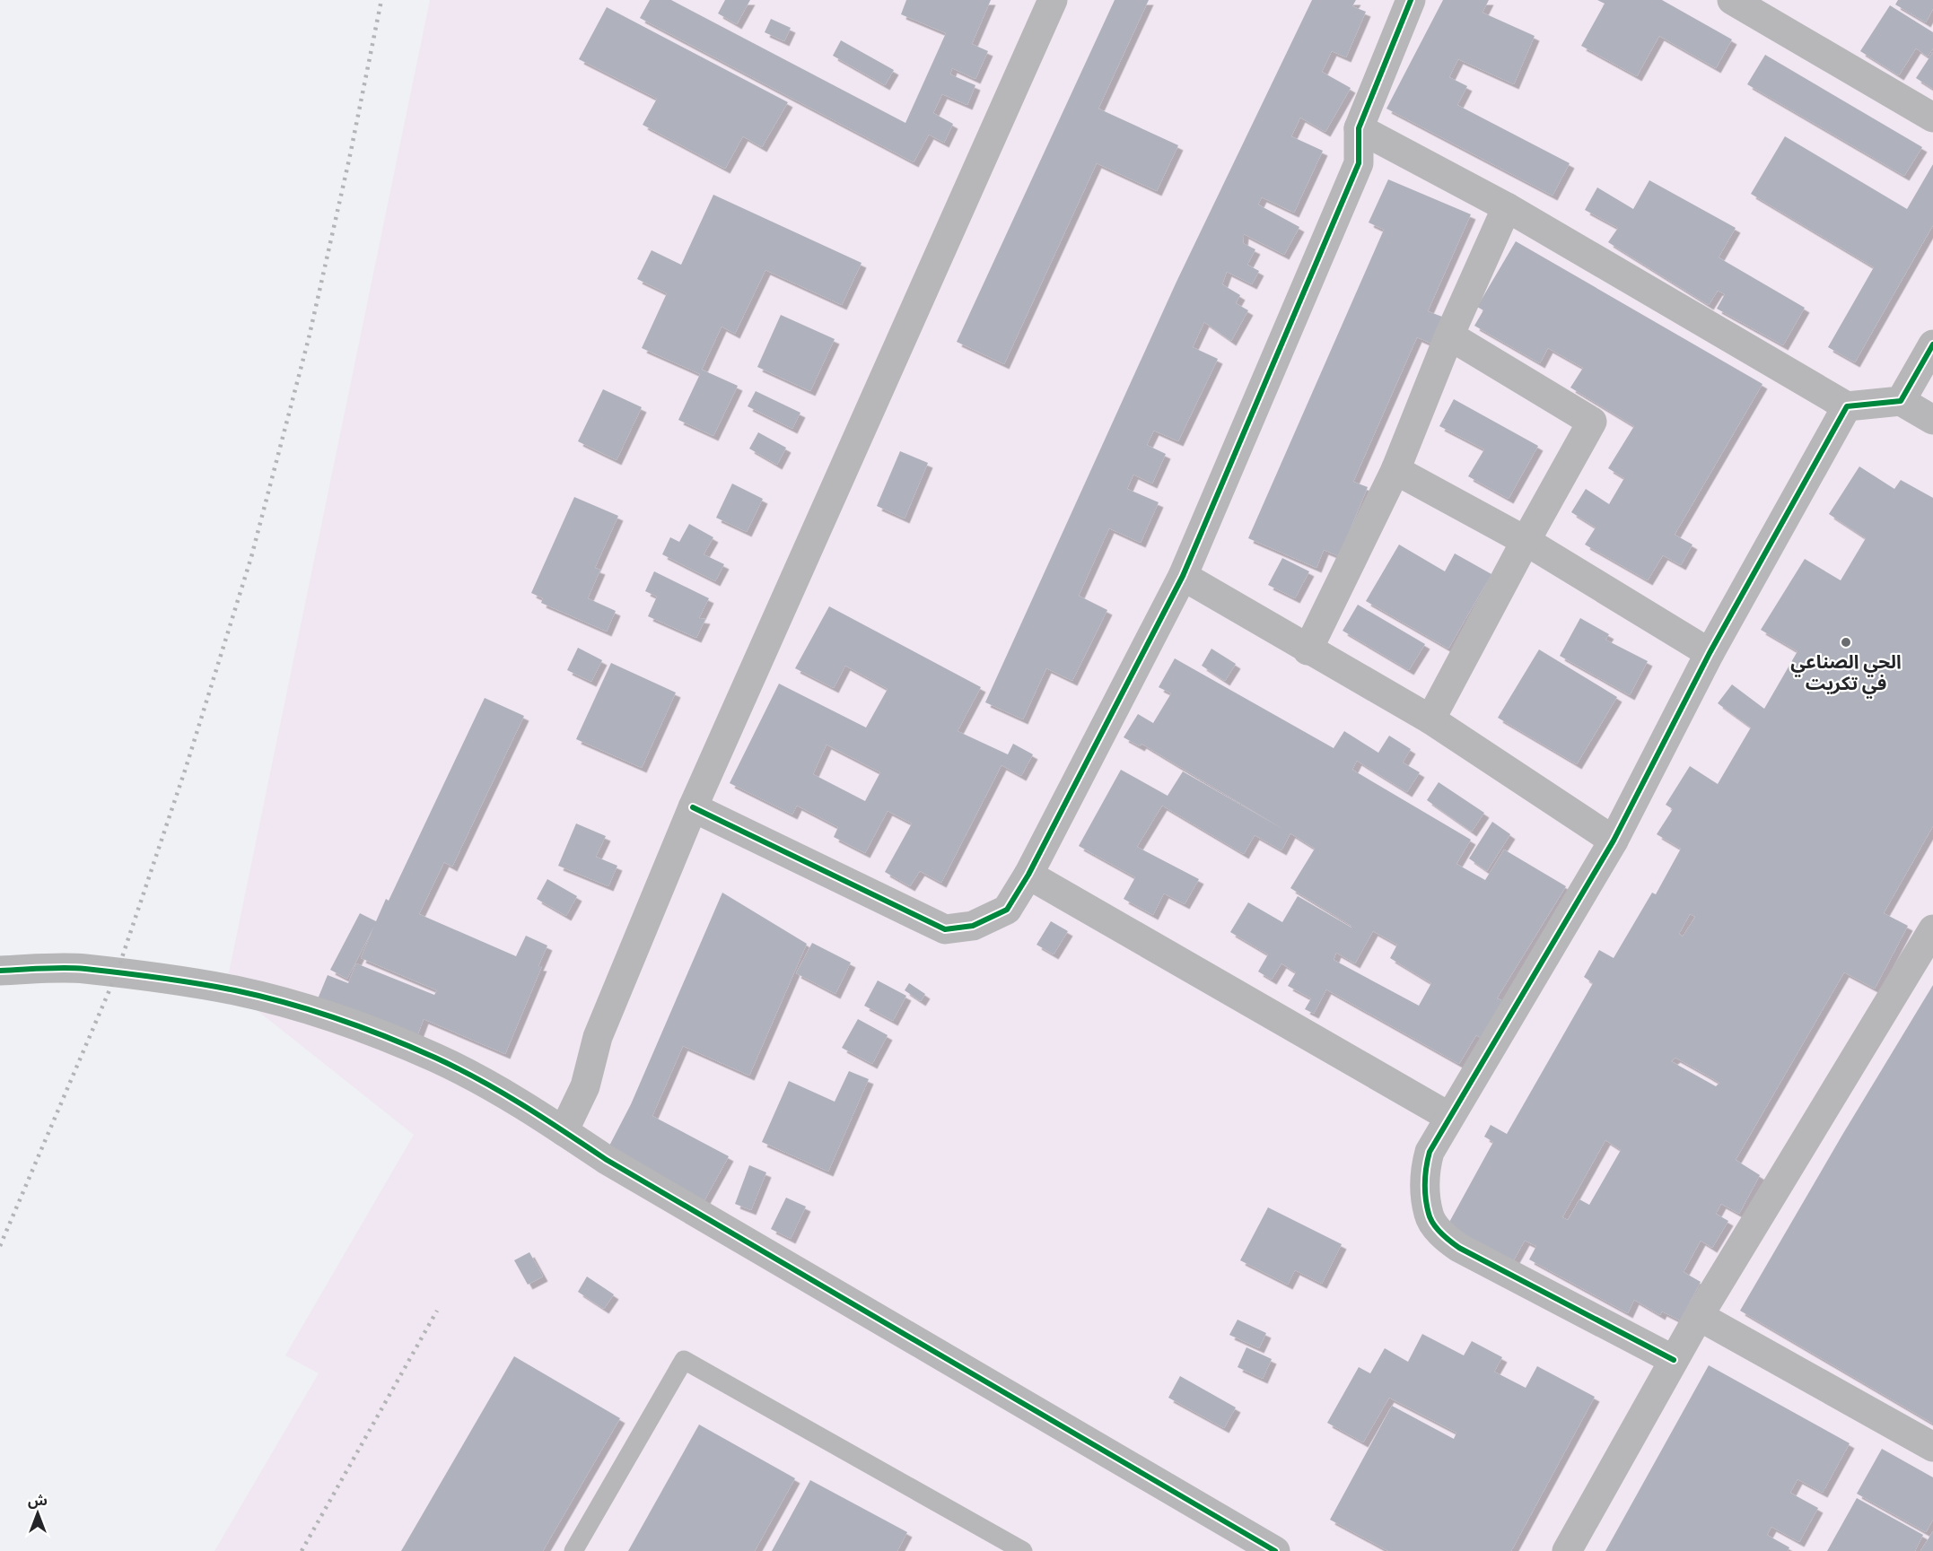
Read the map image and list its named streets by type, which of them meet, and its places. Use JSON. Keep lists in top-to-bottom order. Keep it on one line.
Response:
{"places":["الحي الصناعي في تكريت"],"north":"top"}
